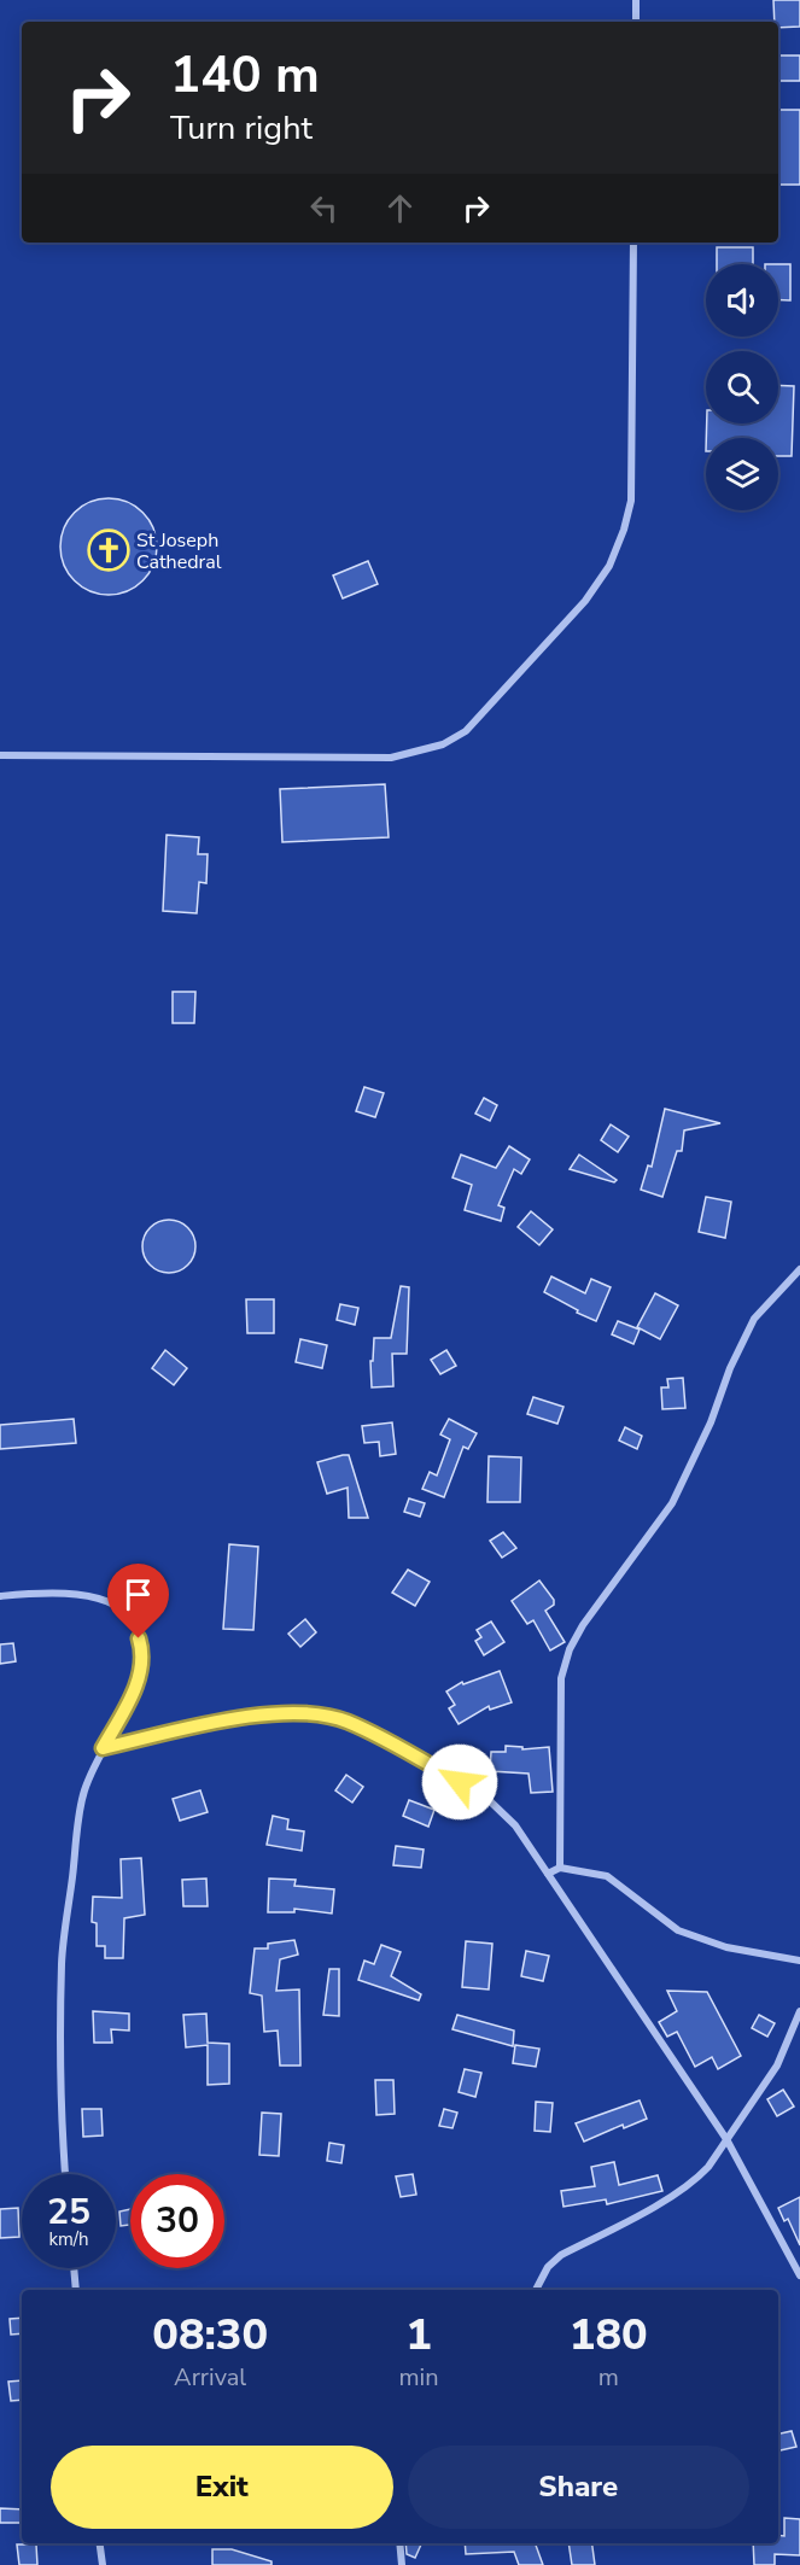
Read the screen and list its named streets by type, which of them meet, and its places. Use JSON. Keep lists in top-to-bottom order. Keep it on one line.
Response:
{"places":{"church":["St Joseph Cathedral"]},"page":{"turn":["140 m","Turn right"],"speed":"25 km/h","limit":"30","eta":["08:30","Arrival","1","min","180","m"],"buttons":["Exit","Share"]}}
